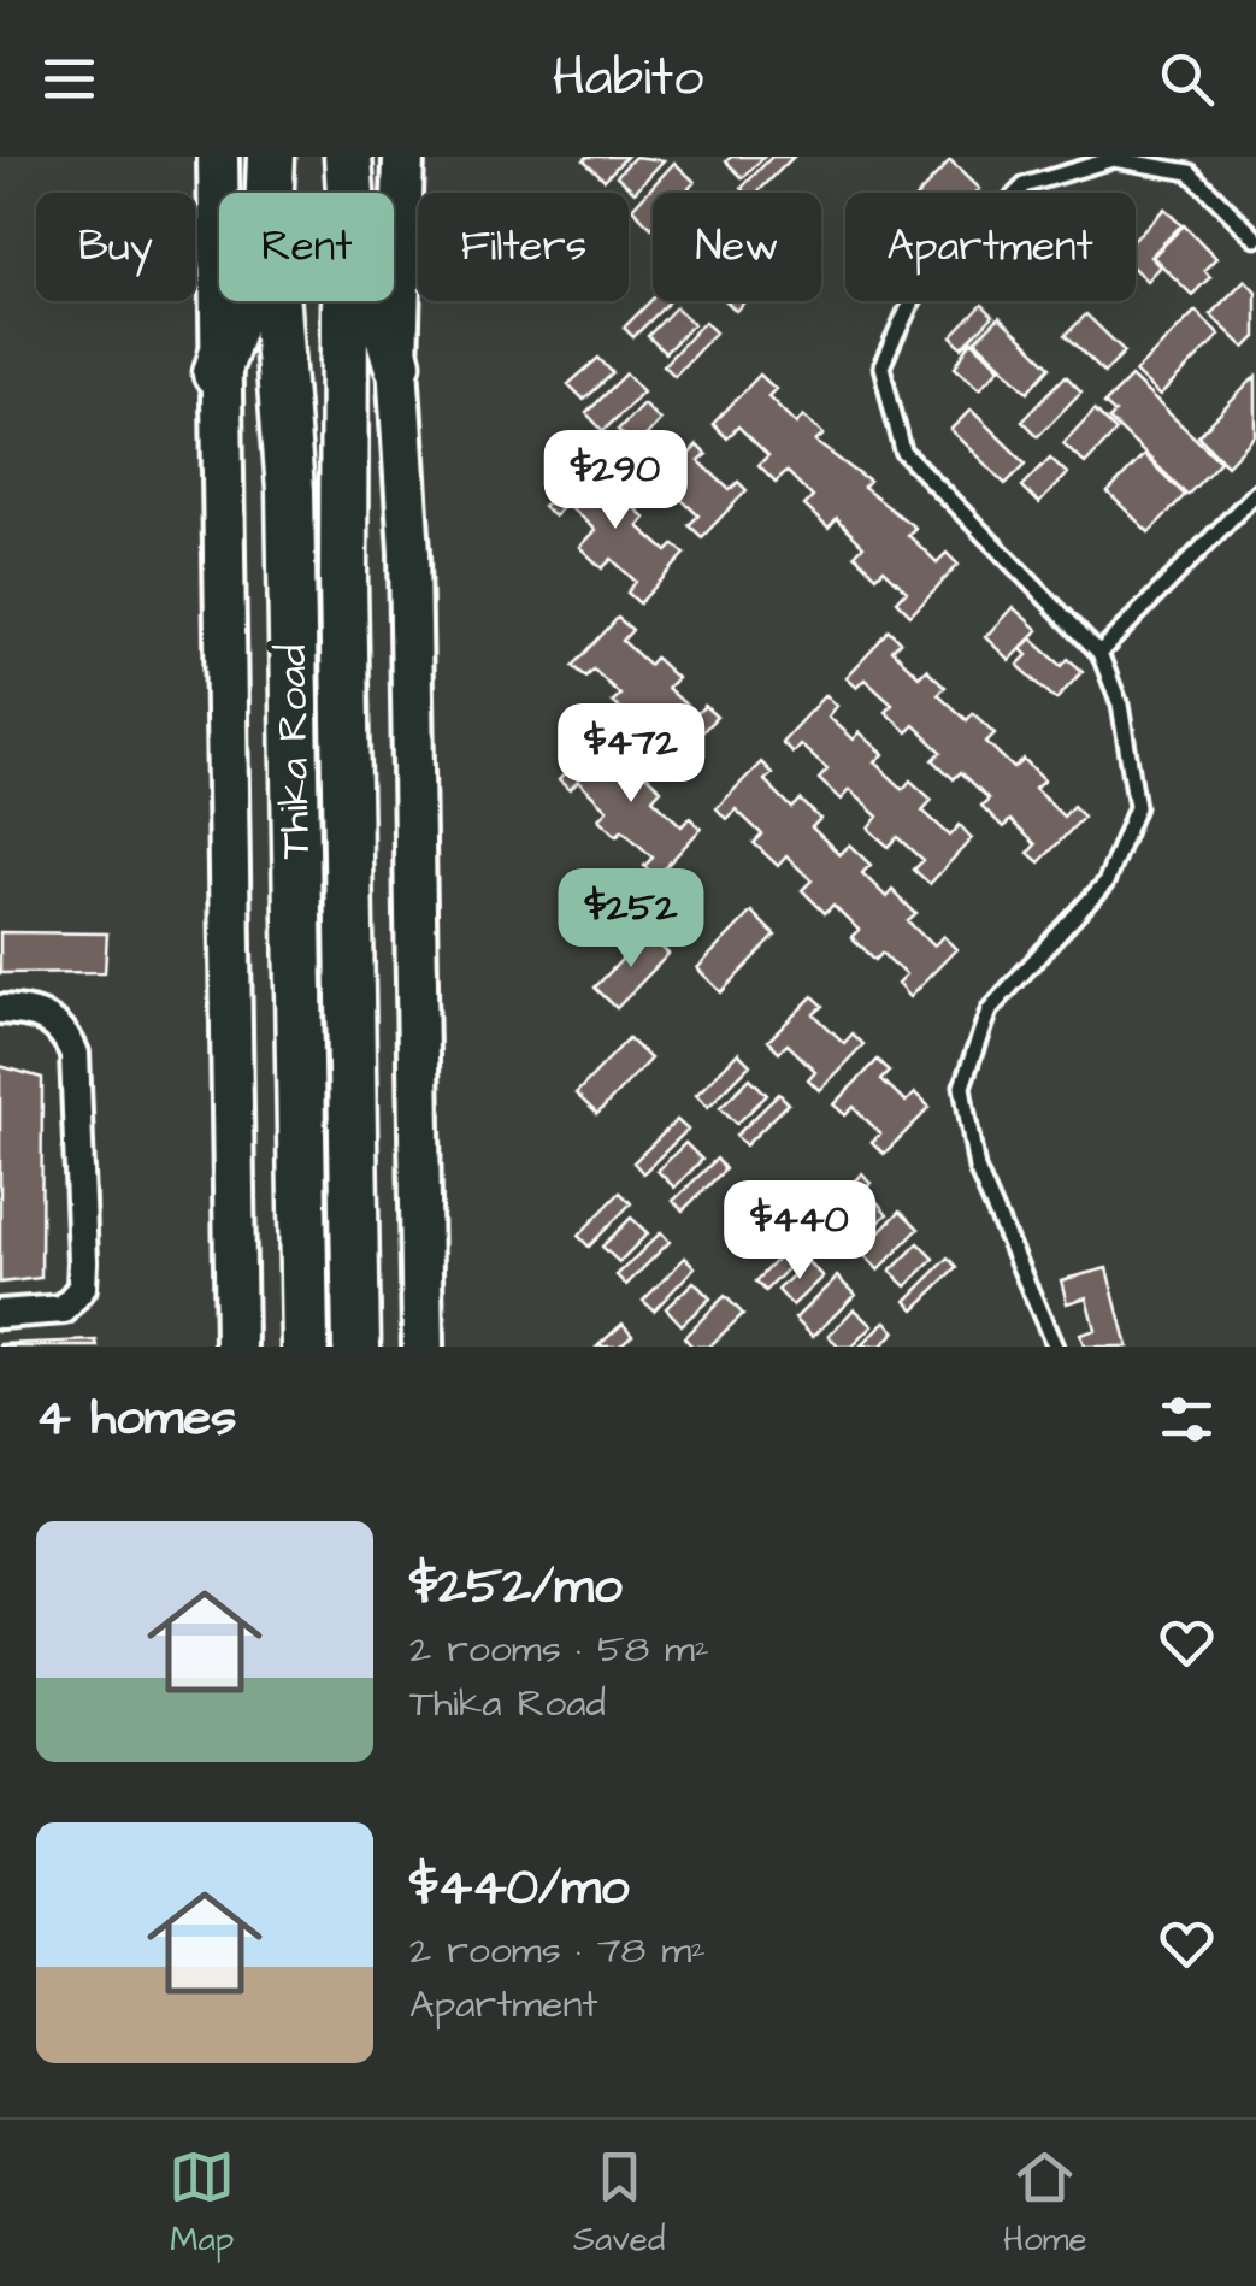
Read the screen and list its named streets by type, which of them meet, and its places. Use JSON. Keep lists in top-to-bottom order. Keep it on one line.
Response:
{"streets":{"highway":["Thika Road"]},"page":{"header":"Habito","chip":["Buy","Rent","Filters","New","Apartment"],"price":["$290","$472","$252","$440"],"heading":"4 homes","list":[{"name":"$252/mo","note":"2 rooms · 58 m² · Thika Road"},{"name":"$440/mo","note":"2 rooms · 78 m² · Apartment"}],"tabs":["Map","Saved","Home"]}}
